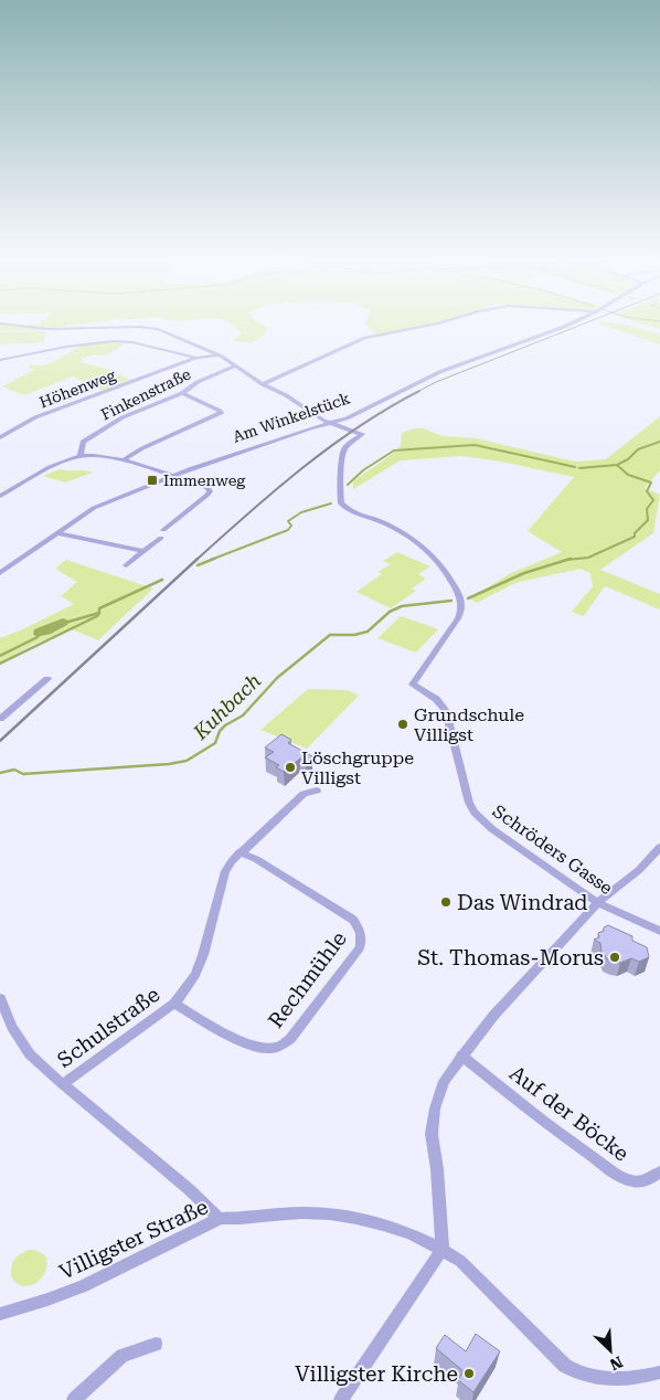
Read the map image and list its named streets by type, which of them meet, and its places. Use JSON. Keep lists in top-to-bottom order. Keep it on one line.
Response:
{"streets":{"street":["Höhenweg","Finkenstraße","Am Winkelstück","Schröders Gasse","Rechmühle","Schulstraße","Auf der Böcke","Villigster Straße"]},"crossings":[["Am Winkelstück","Schröders Gasse"],["Rechmühle","Schulstraße"]],"water":["Kuhbach"],"places":{"transit":["Immenweg"],"other":["Grundschule Villigst","Löschgruppe Villigst","Das Windrad","St. Thomas-Morus","Villigster Kirche"]},"north":"bottom right"}
